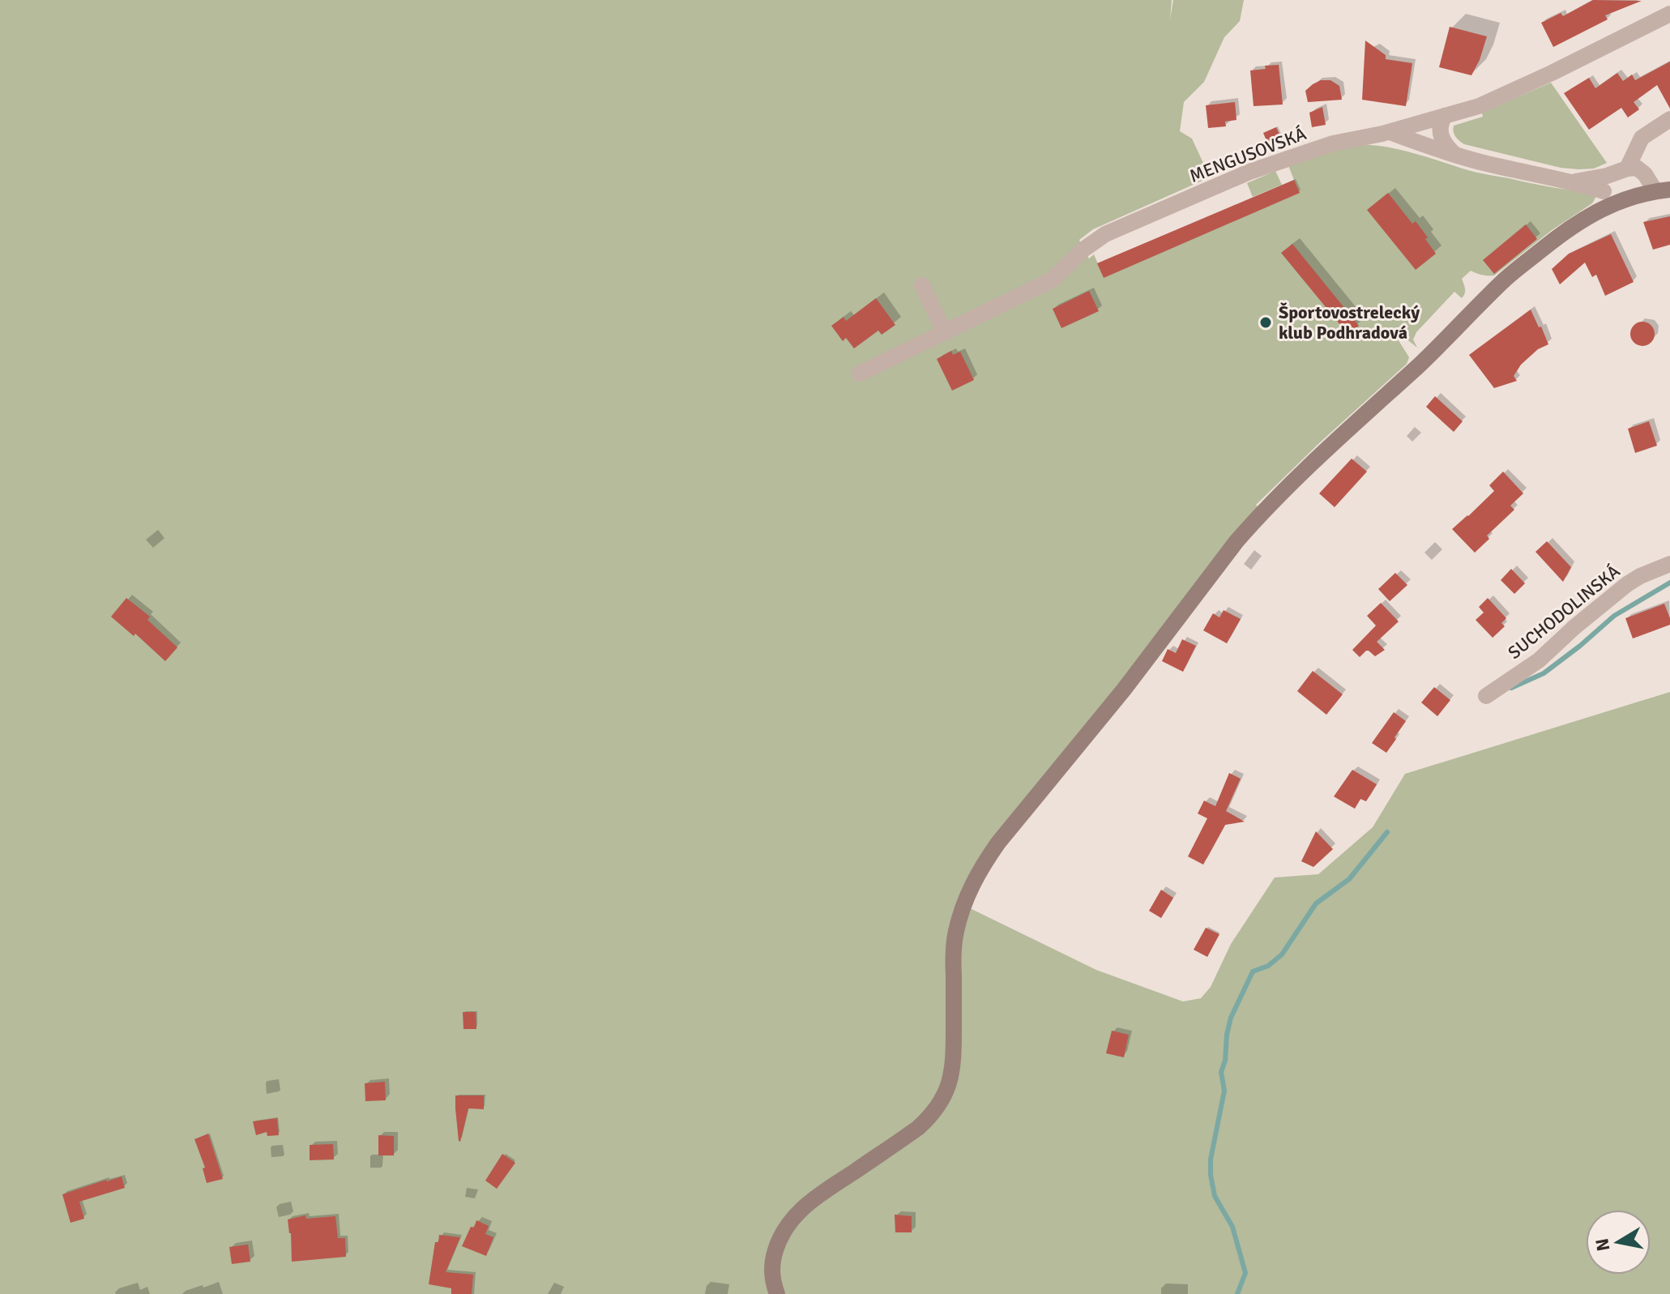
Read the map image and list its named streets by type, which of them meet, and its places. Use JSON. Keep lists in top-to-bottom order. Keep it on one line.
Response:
{"streets":{"street":["MENGUSOVSKÁ","SUCHODOLINSKÁ"]},"places":["Športovostrelecký klub Podhradová"],"north":"left"}
